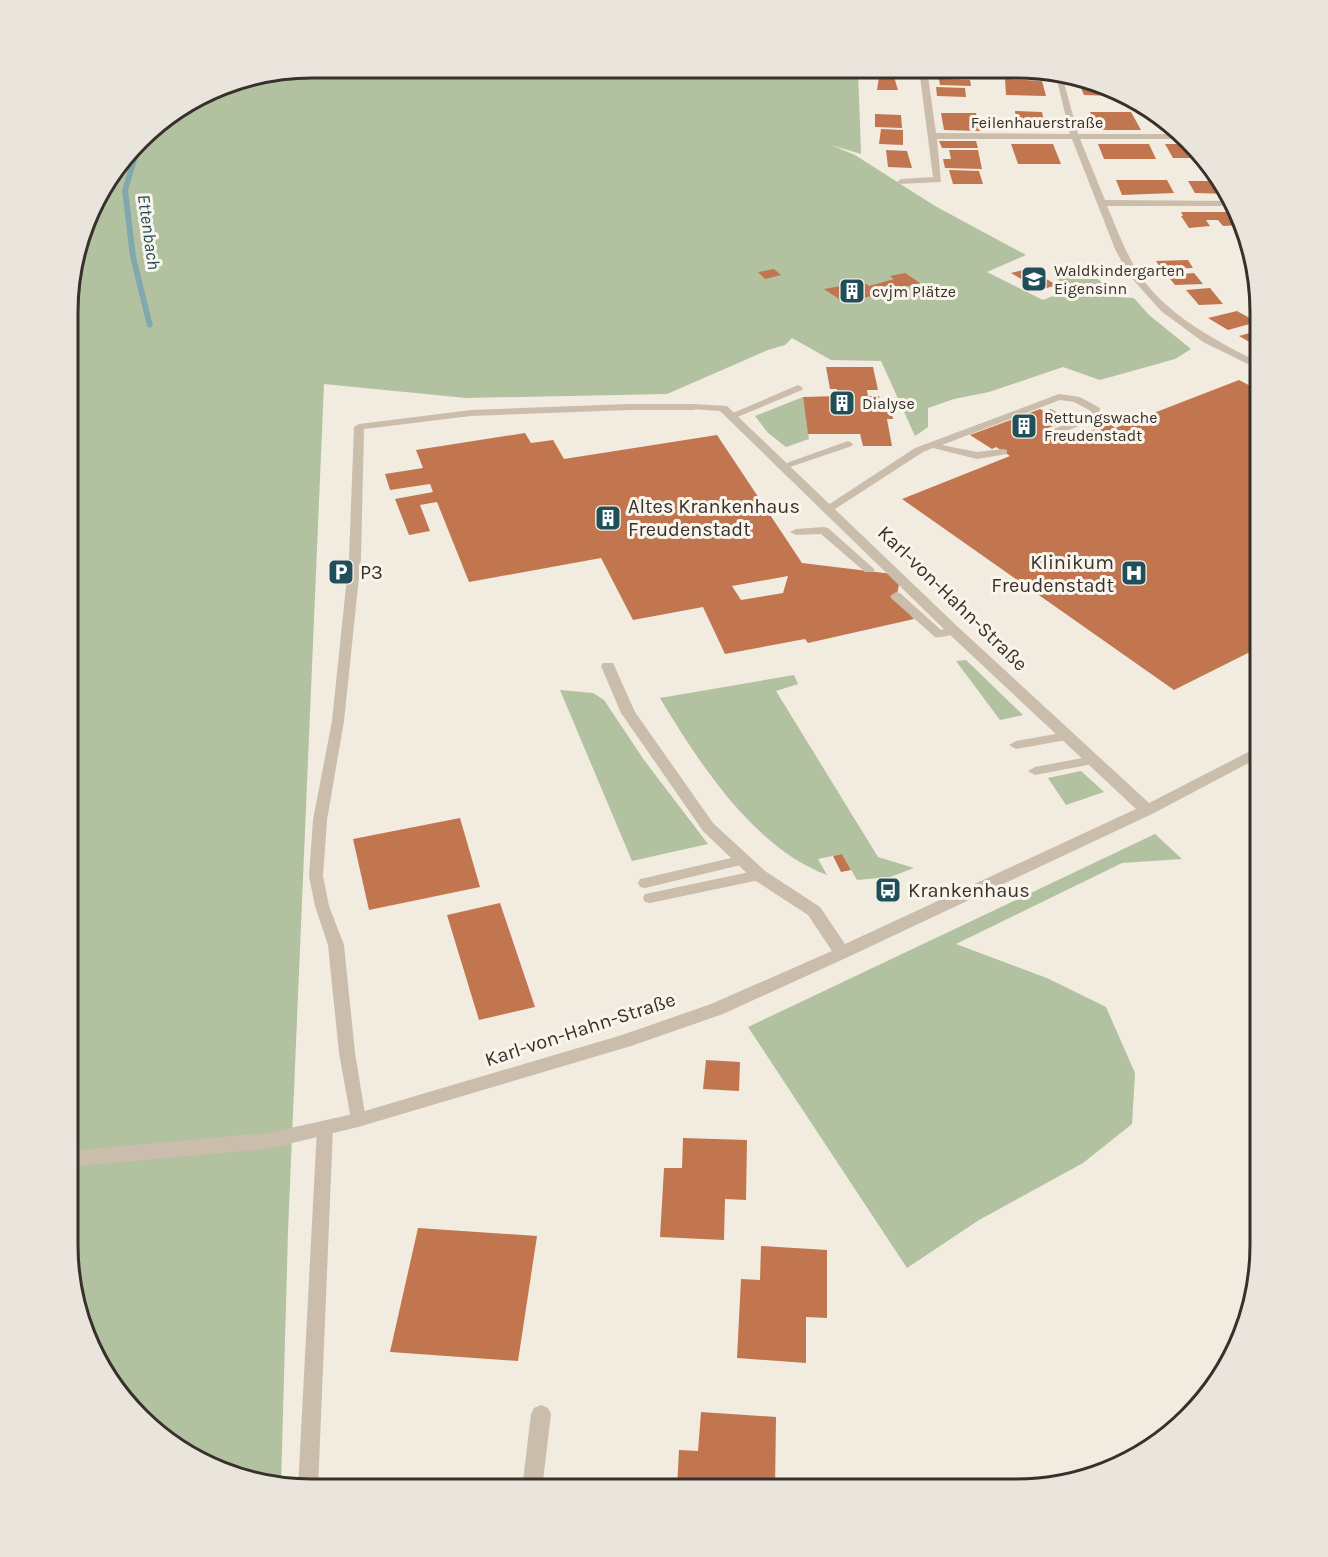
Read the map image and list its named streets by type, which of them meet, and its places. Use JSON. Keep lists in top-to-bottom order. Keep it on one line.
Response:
{"streets":{"street":["Feilenhauerstraße","Karl-von-Hahn-Straße"]},"water":["Ettenbach"],"places":{"school or university":["Waldkindergarten Eigensinn"],"building":["cvjm Plätze","Dialyse","Rettungswache Freudenstadt","Altes Krankenhaus Freudenstadt"],"parking":["P3"],"hospital":["Klinikum Freudenstadt"],"bus stop":["Krankenhaus"]}}
